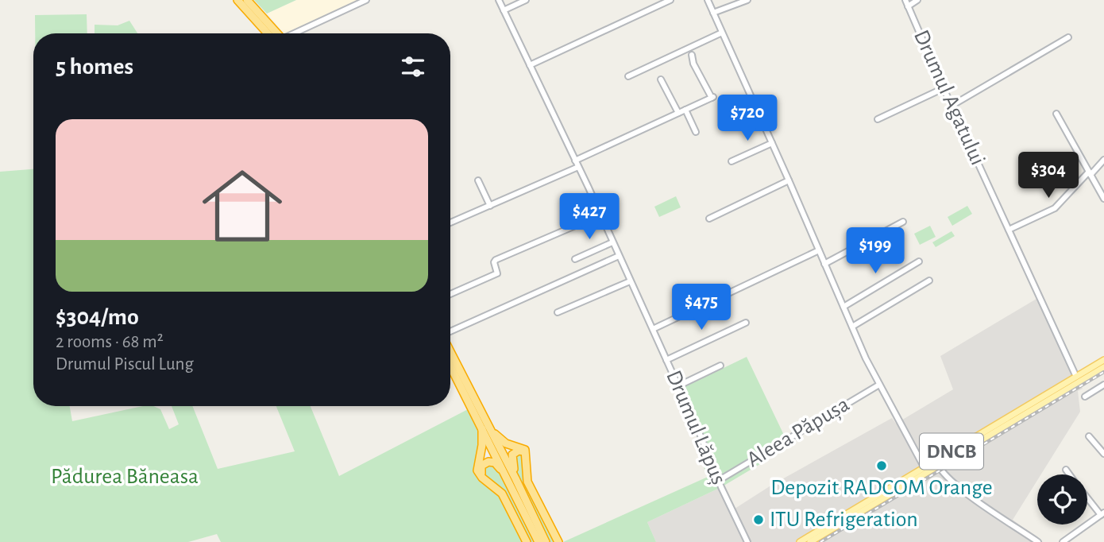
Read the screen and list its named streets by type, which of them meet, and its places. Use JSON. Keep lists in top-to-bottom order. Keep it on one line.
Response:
{"streets":{"main road":["DNCB"],"street":["Drumul Agatului","Drumul Lăpuș","Aleea Păpușa"]},"crossings":[["Drumul Agatului","DNCB"],["Drumul Lăpuș","Aleea Păpușa"]],"parks":["Pădurea Băneasa"],"places":["Depozit RADCOM Orange","ITU Refrigeration"],"page":{"heading":"5 homes","price":["$720","$304","$427","$199","$475"],"list":[{"name":"$304/mo","note":"2 rooms · 68 m² · Drumul Piscul Lung"}]}}
